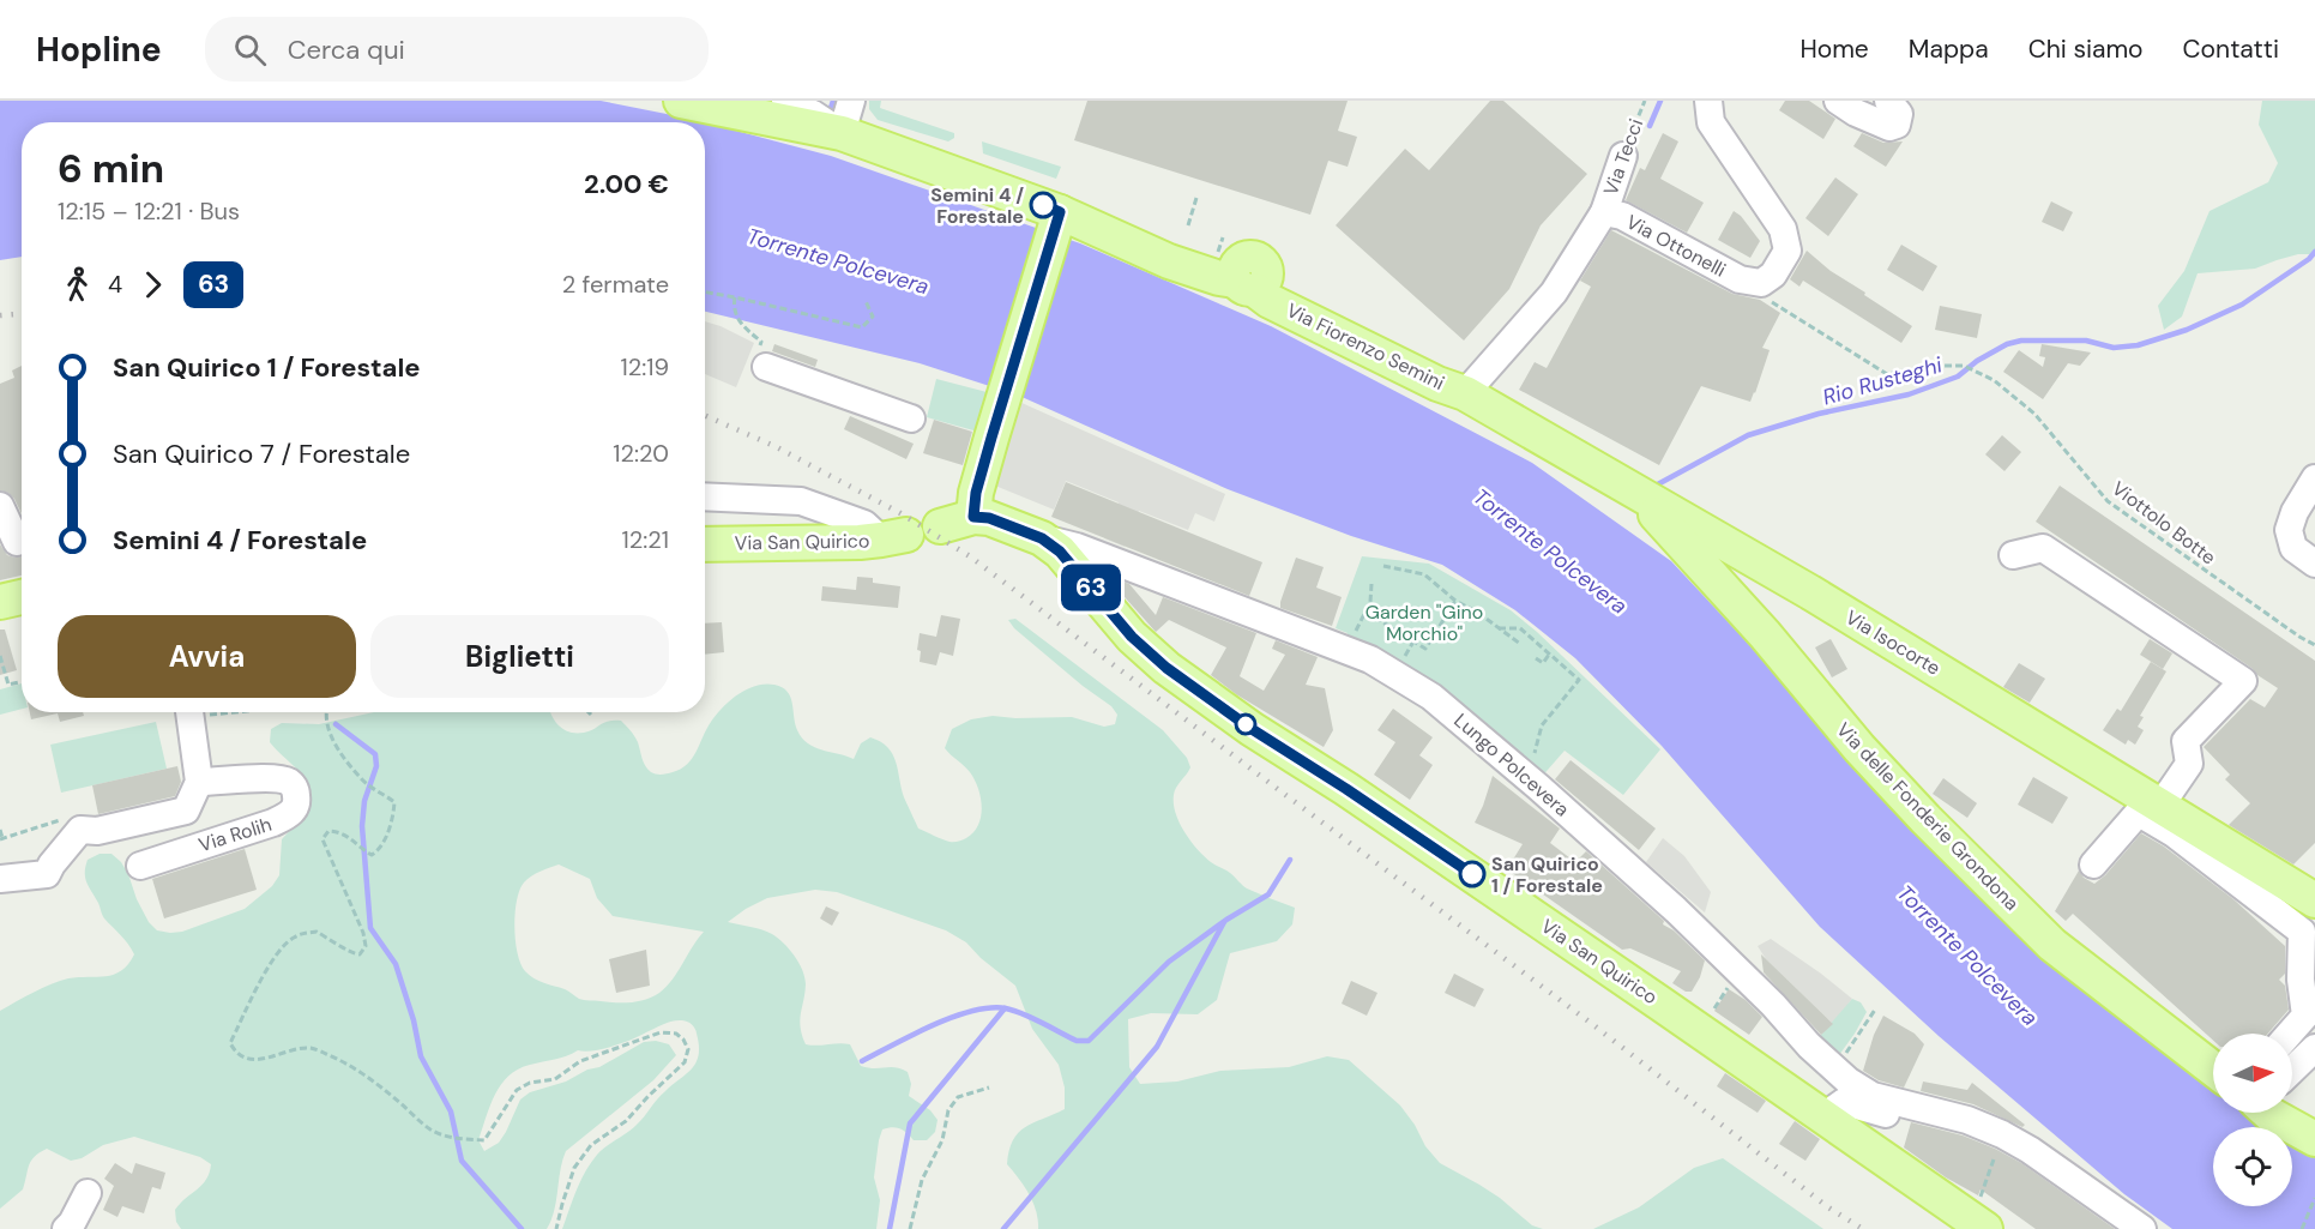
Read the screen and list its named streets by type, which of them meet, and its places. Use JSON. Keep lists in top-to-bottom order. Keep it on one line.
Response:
{"streets":{"main road":["Via Fiorenzo Semini","Via San Quirico","Via Isocorte","Via delle Fonderie Grondona"],"street":["Via Tecci","Via Ottonelli","Lungo Polcevera","Via Rolih"],"path":["Viottolo Botte"]},"crossings":[["Via Tecci","Via Ottonelli"],["Via Ottonelli","Via Fiorenzo Semini"],["Via Ottonelli","Viottolo Botte"],["Via Ottonelli","Via Isocorte"],["Via Fiorenzo Semini","Via Isocorte"],["Via San Quirico","Lungo Polcevera"],["Via Isocorte","Via delle Fonderie Grondona"]],"water":["Torrente Polcevera","Rio Rusteghi"],"parks":["Garden \"Gino Morchio\""],"places":["Semini 4 / Forestale","San Quirico 1 / Forestale"],"lines":["bus line 63"],"north":"right","page":{"header":"Hopline","search":"Cerca qui","nav":["Home","Mappa","Chi siamo","Contatti"],"on_map":"63","heading":["6 min","12:15 – 12:21 · Bus","2.00 €"],"legs":["4","63","2 fermate"],"list":[{"name":"San Quirico 1 / Forestale","value":"12:19"},{"name":"San Quirico 7 / Forestale","value":"12:20"},{"name":"Semini 4 / Forestale","value":"12:21"}],"buttons":["Avvia","Biglietti"]}}
